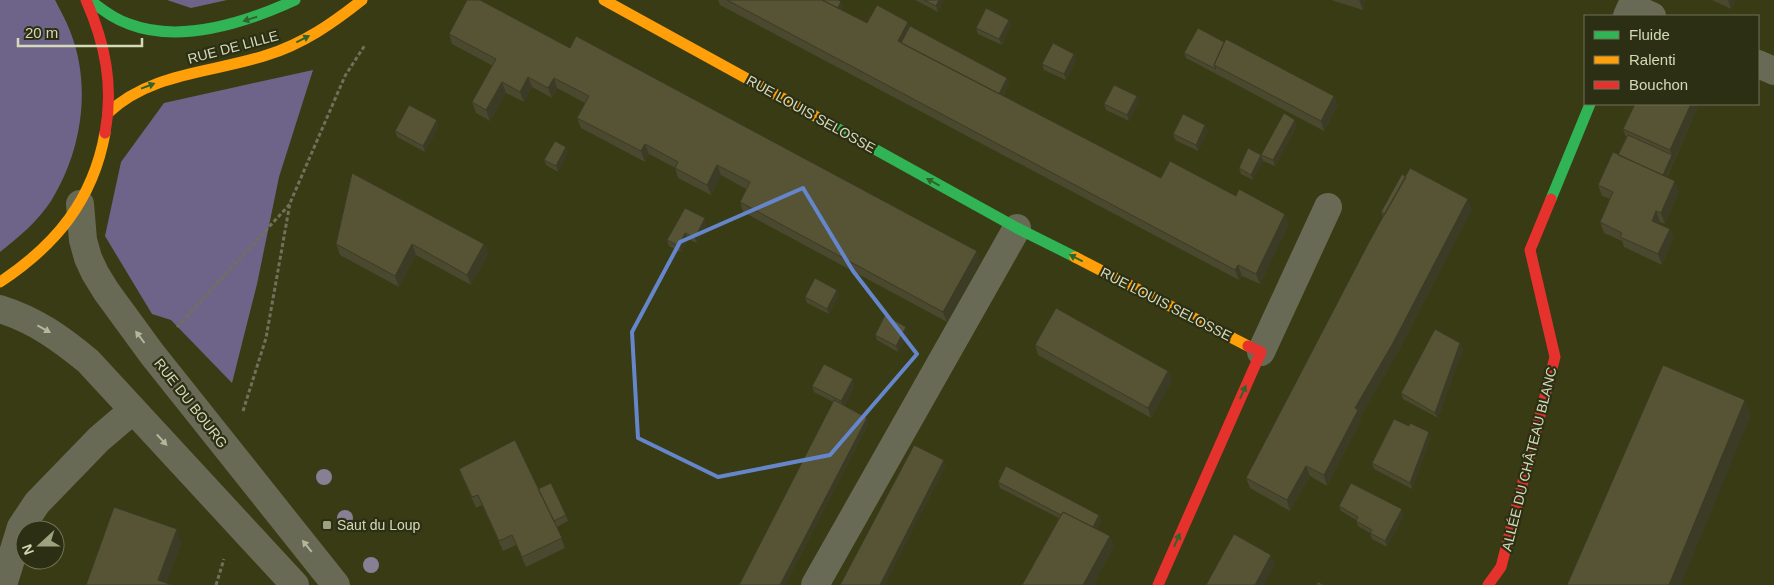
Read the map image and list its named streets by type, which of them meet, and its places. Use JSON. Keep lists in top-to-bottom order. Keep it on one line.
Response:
{"streets":{"street":["RUE DE LILLE","RUE LOUIS SELOSSE","RUE DU BOURG","ALLÉE DU CHÂTEAU BLANC"]},"one_way":["RUE LOUIS SELOSSE"],"places":{"transit":["Saut du Loup"]},"legend":["Fluide","Ralenti","Bouchon"],"scale_bar":"20 m","north":"left"}
